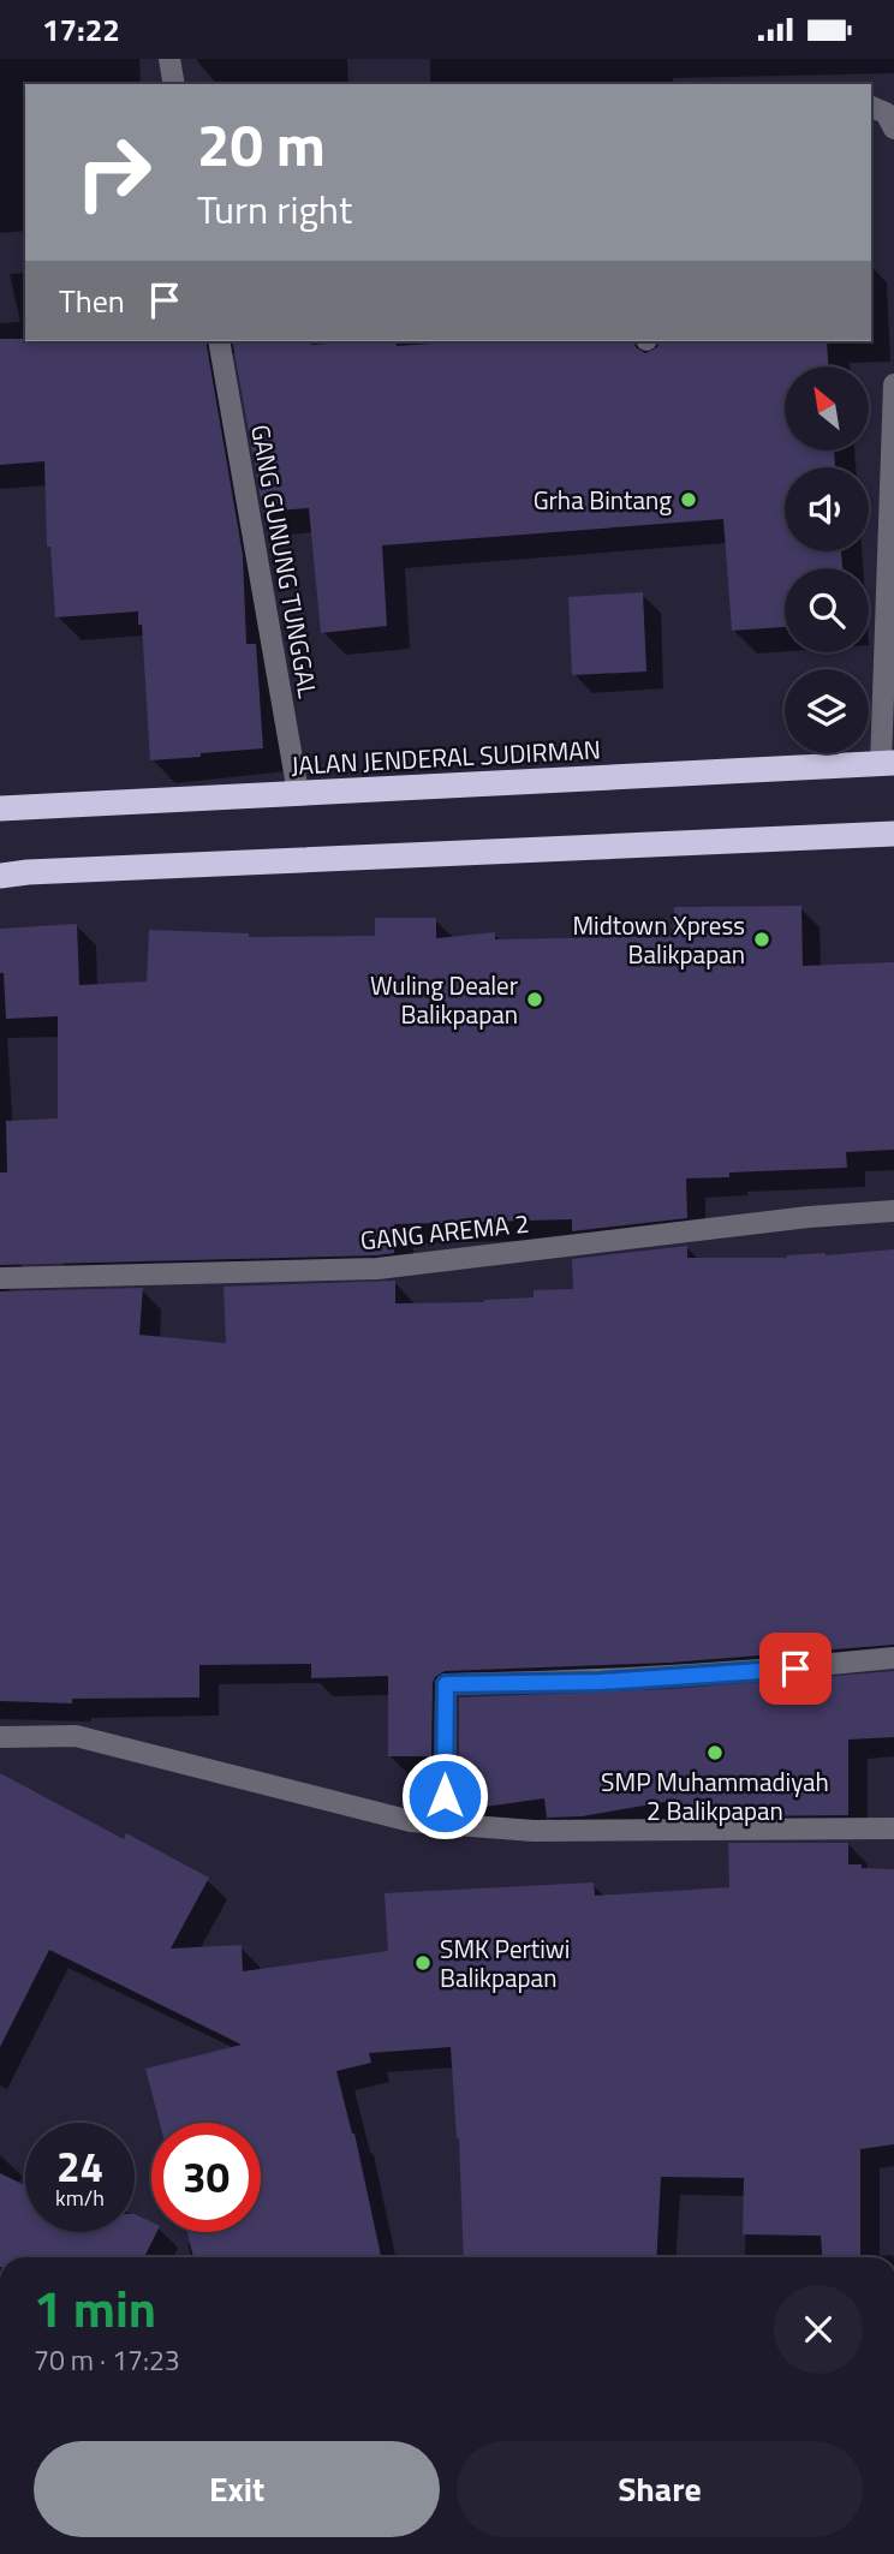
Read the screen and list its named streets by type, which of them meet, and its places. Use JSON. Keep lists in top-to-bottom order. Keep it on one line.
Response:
{"streets":{"highway":["JALAN JENDERAL SUDIRMAN"],"street":["GANG GUNUNG TUNGGAL","GANG AREMA 2"]},"crossings":[["GANG GUNUNG TUNGGAL","JALAN JENDERAL SUDIRMAN"]],"places":["Grha Bintang","Midtown Xpress Balikpapan","Wuling Dealer Balikpapan","SMP Muhammadiyah 2 Balikpapan","SMK Pertiwi Balikpapan"],"north":"top left","page":{"status":"17:22","turn":["20 m","Turn right"],"then":"Then","speed":"24 km/h","limit":"30","heading":["1 min","70 m · 17:23"],"buttons":["Exit","Share"]}}
